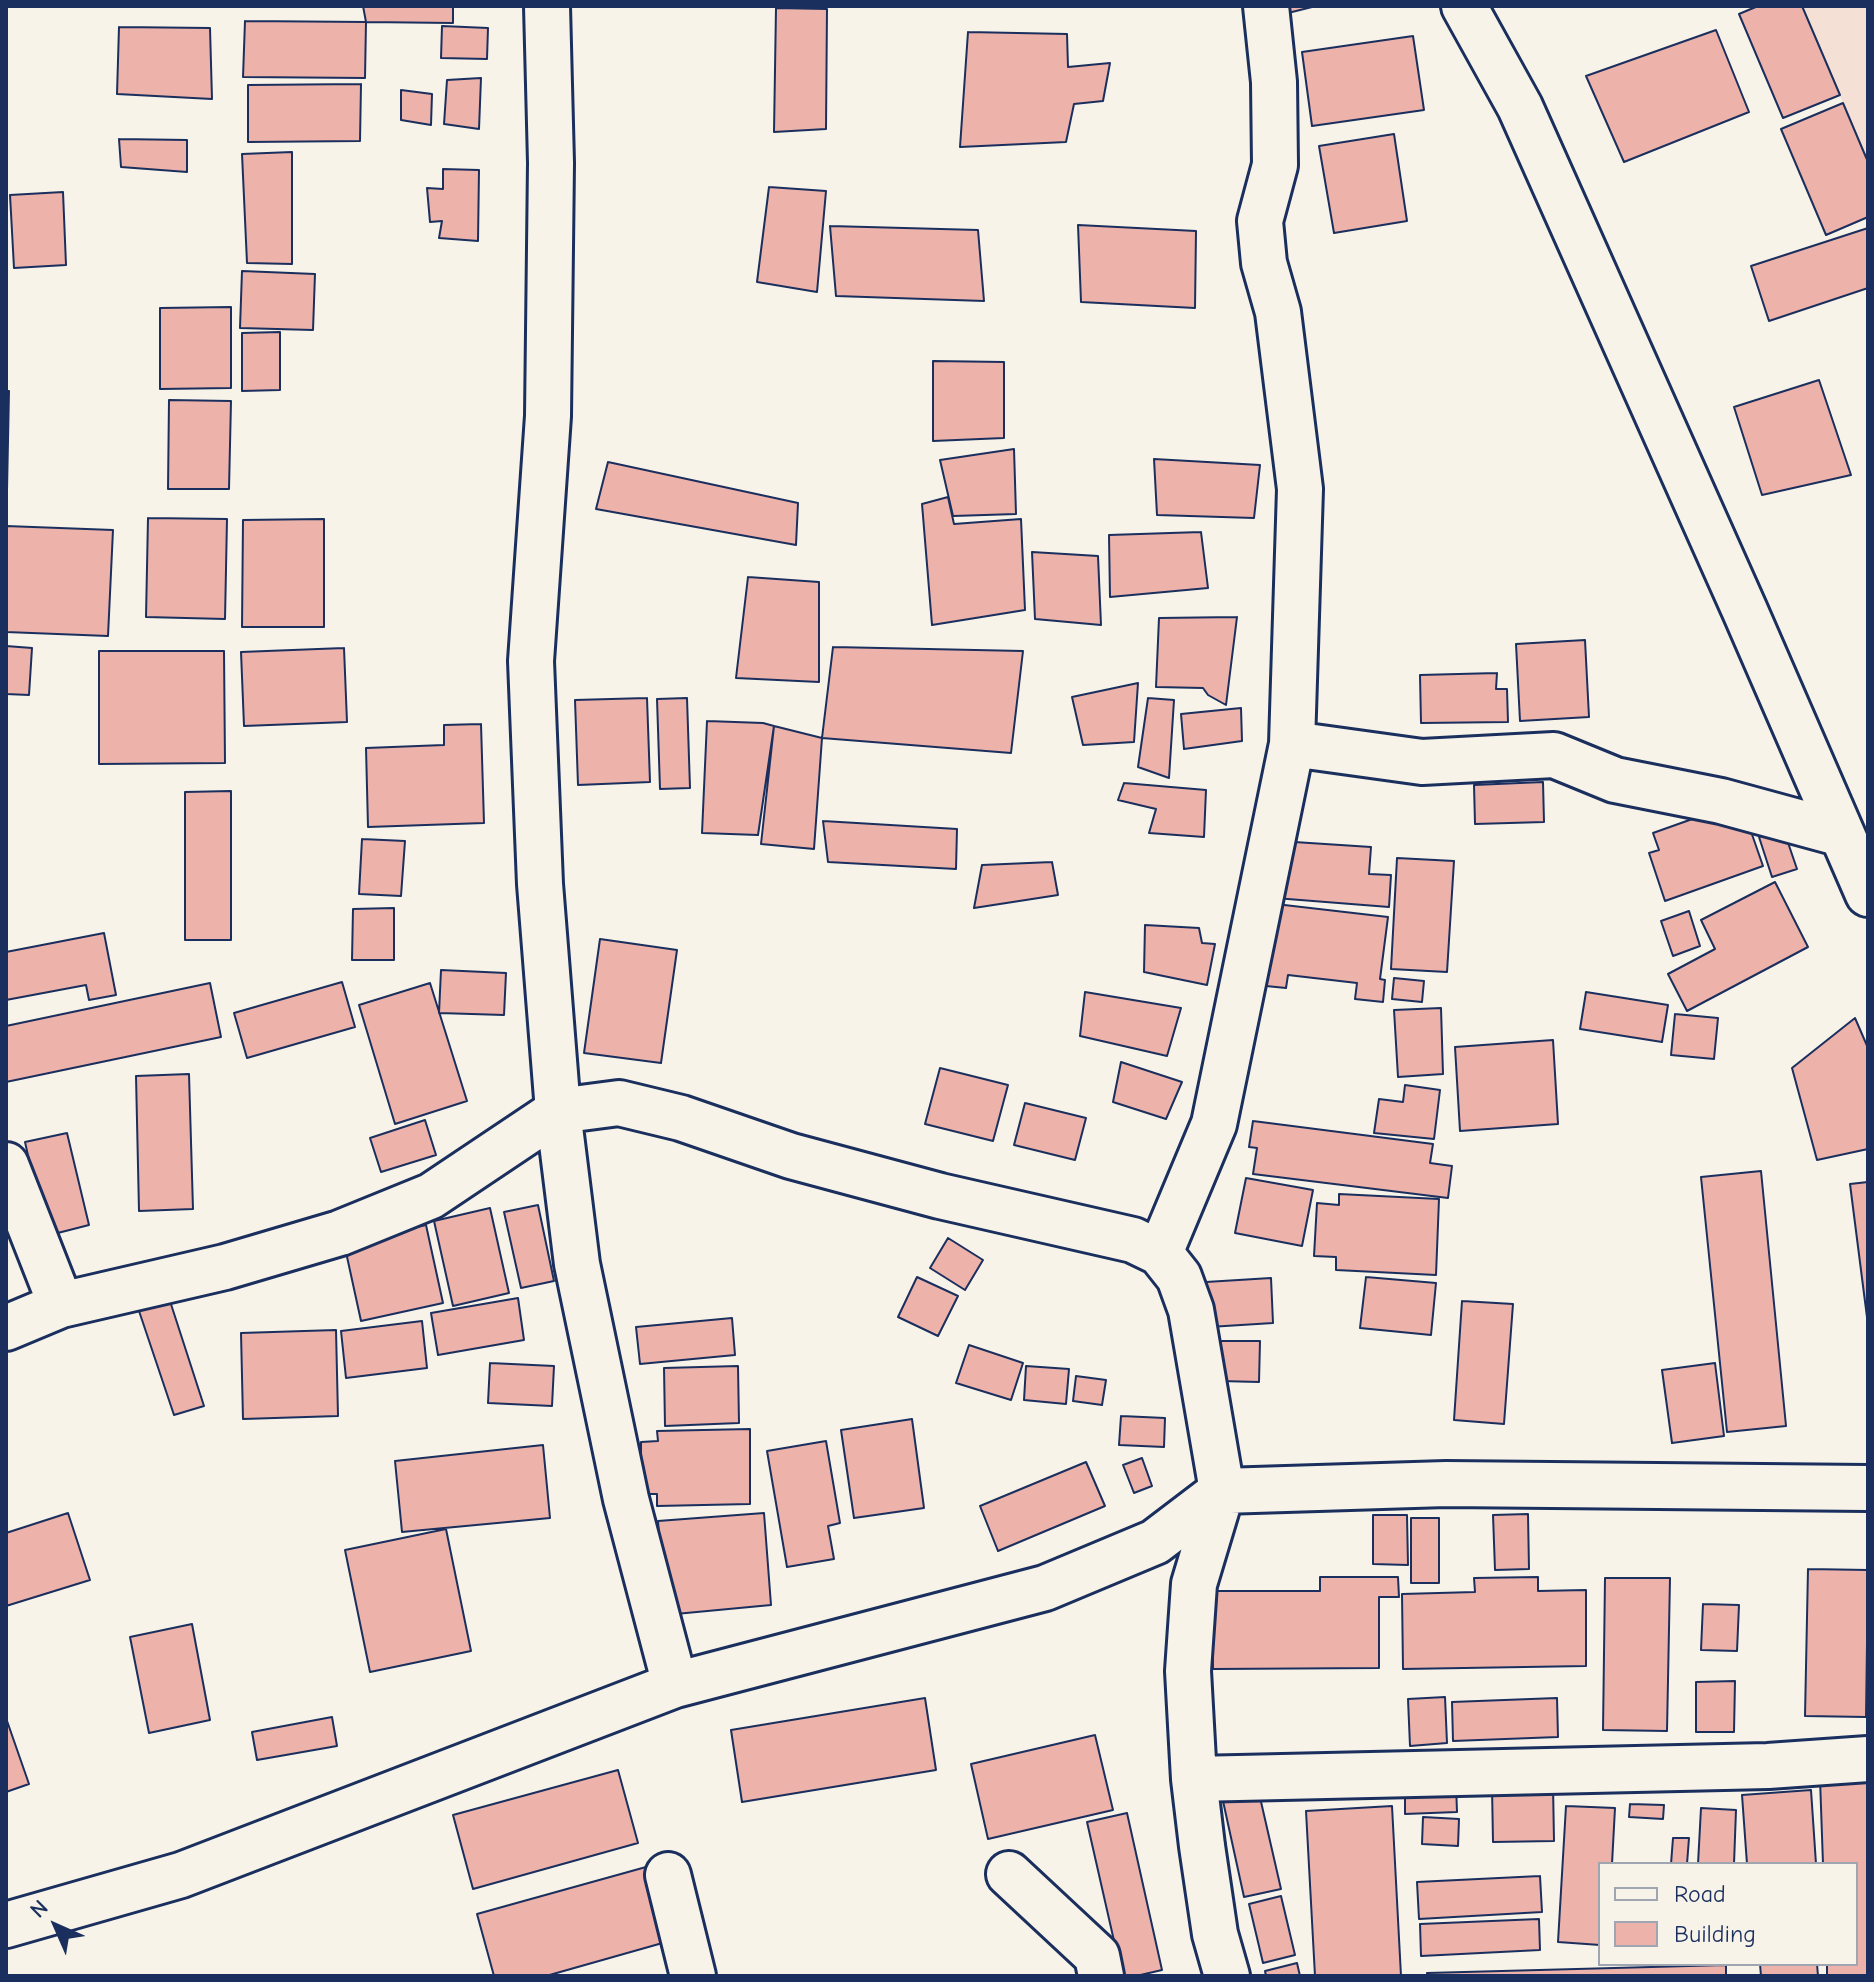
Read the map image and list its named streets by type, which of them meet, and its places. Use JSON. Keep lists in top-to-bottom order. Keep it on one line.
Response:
{"legend":["Road","Building"],"north":"top left"}
